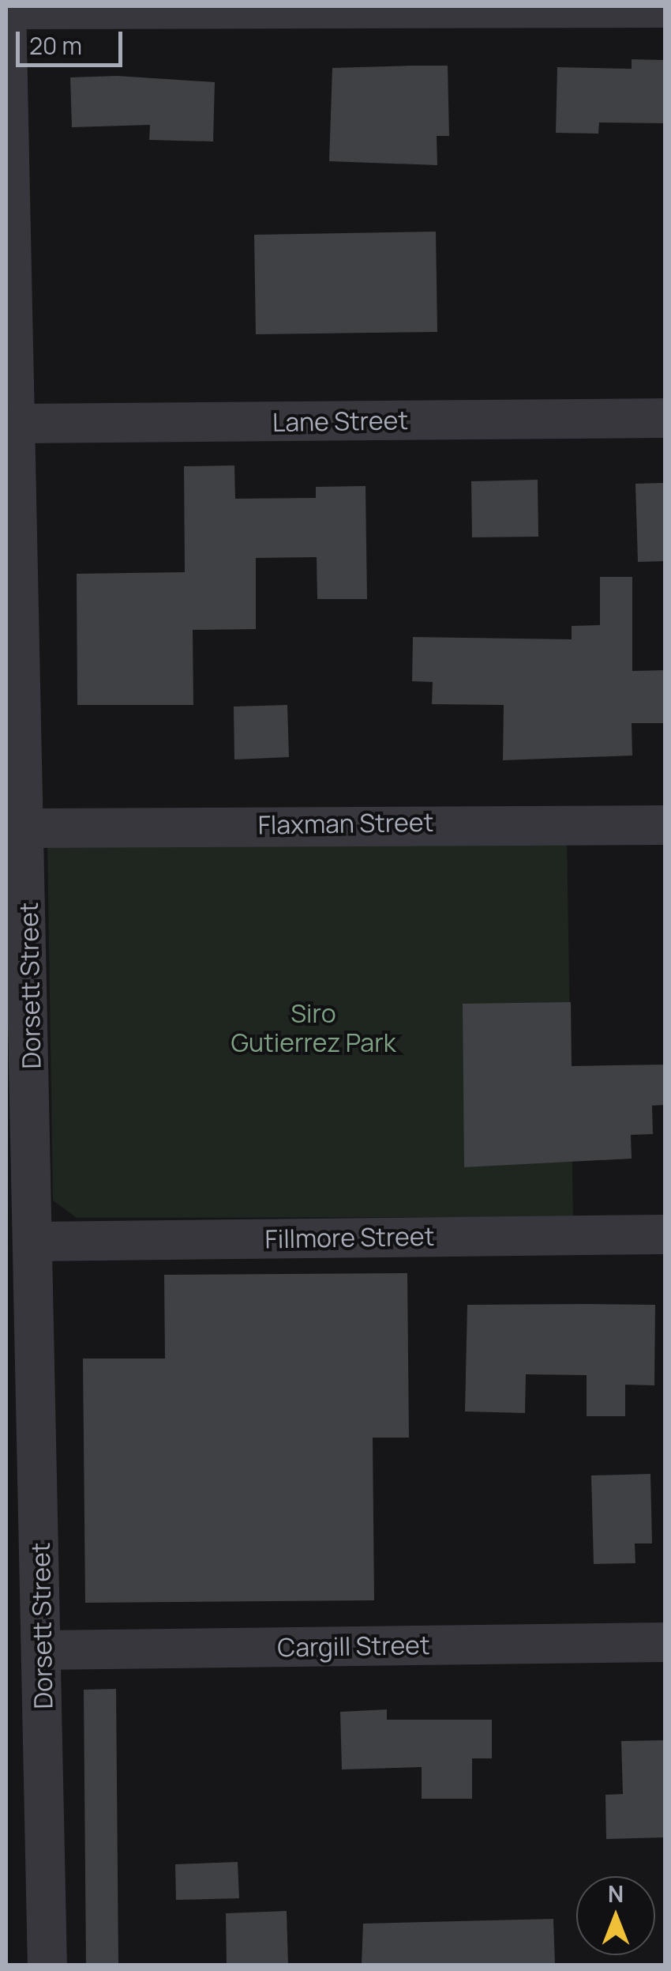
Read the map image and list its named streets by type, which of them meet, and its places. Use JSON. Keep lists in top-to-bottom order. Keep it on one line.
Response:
{"streets":{"street":["Lane Street","Flaxman Street","Dorsett Street","Fillmore Street","Cargill Street"]},"crossings":[["Lane Street","Dorsett Street"],["Flaxman Street","Dorsett Street"],["Dorsett Street","Fillmore Street"],["Dorsett Street","Cargill Street"]],"parks":["Siro Gutierrez Park"],"scale_bar":"20 m","north":"top"}
